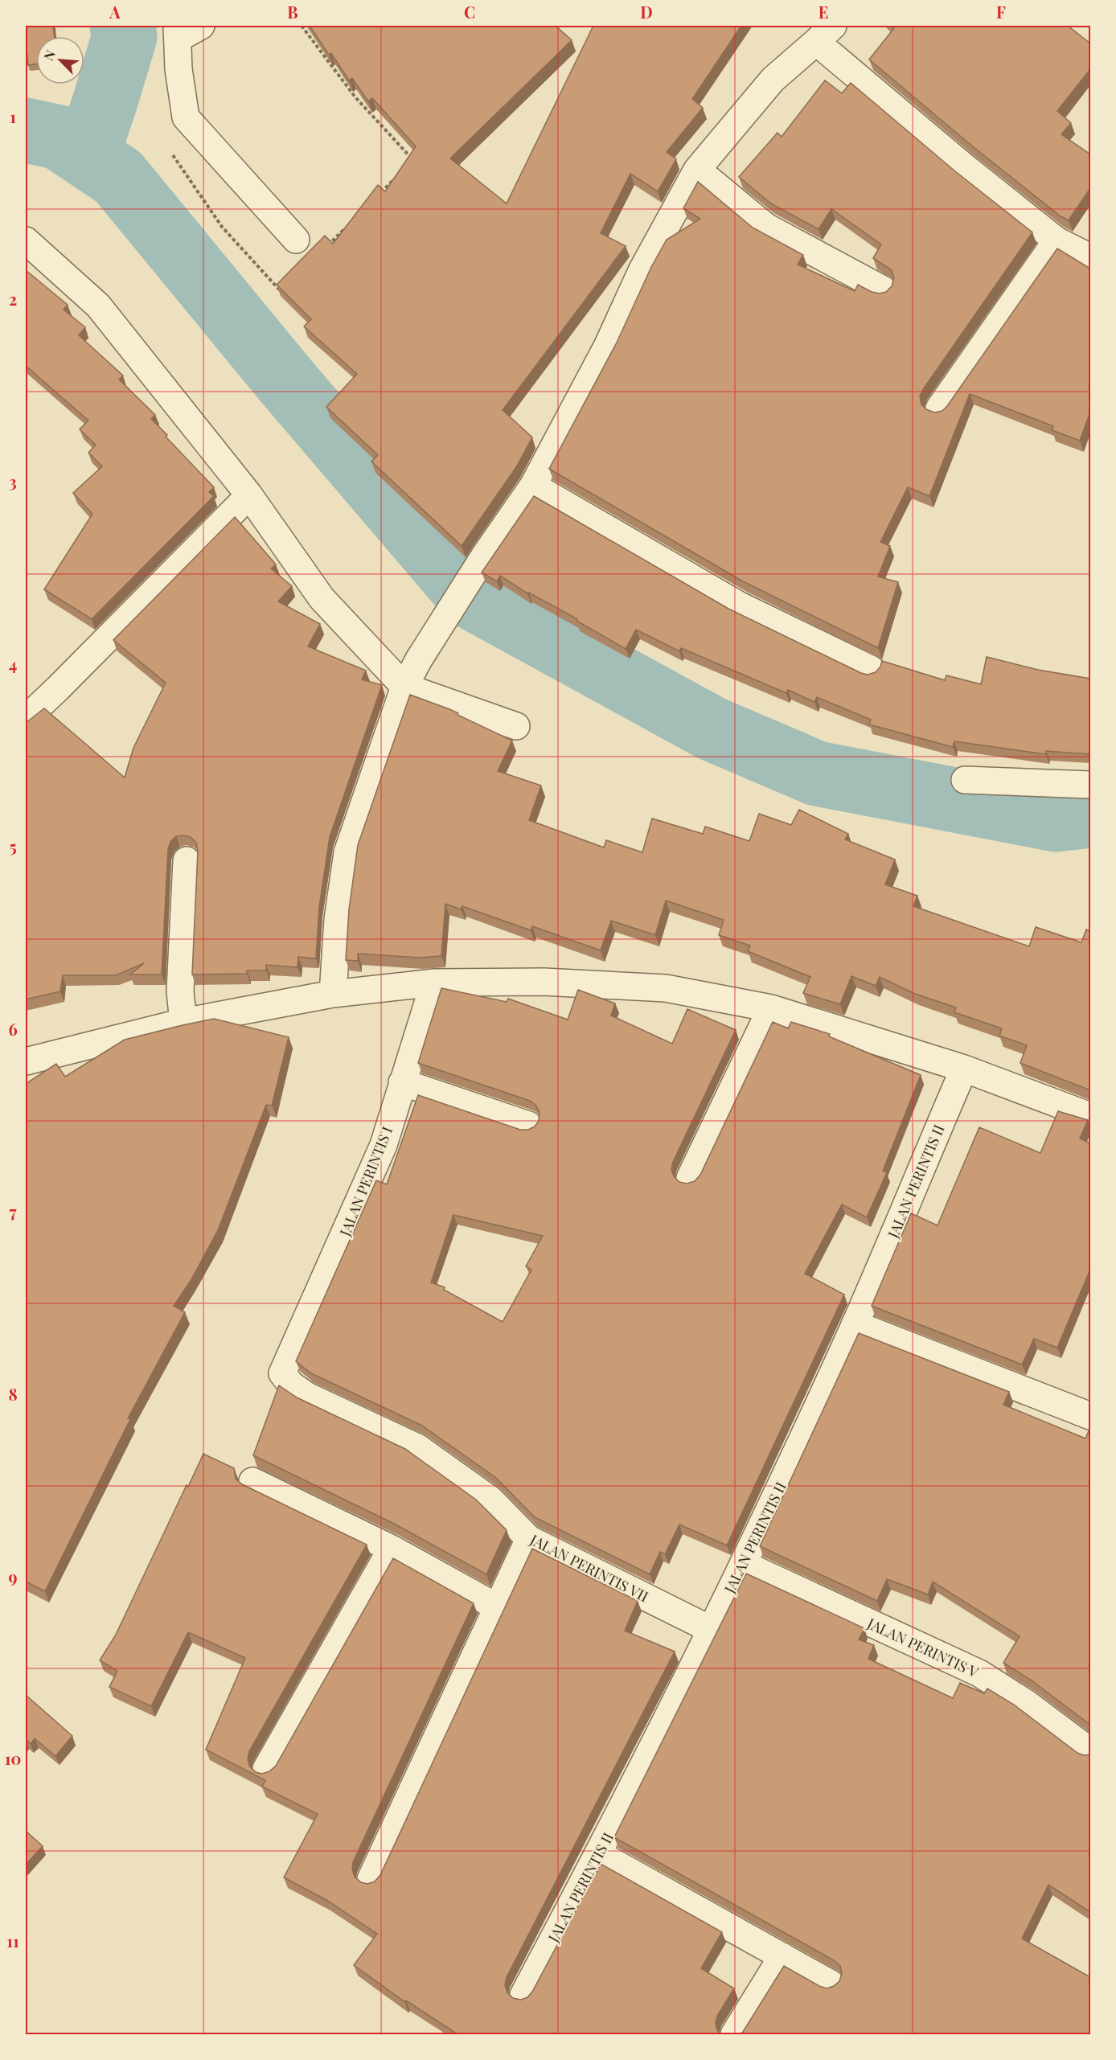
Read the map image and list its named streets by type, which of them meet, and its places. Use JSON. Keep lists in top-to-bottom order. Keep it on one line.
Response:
{"streets":{"street":["JALAN PERINTIS I","JALAN PERINTIS II","JALAN PERINTIS VII","JALAN PERINTIS V"]},"crossings":[["JALAN PERINTIS I","JALAN PERINTIS VII"],["JALAN PERINTIS II","JALAN PERINTIS VII"],["JALAN PERINTIS II","JALAN PERINTIS V"]],"north":"top left","grid":{"columns":["A","B","C","D","E","F"],"rows":["1","2","3","4","5","6","7","8","9","10","11"]}}
